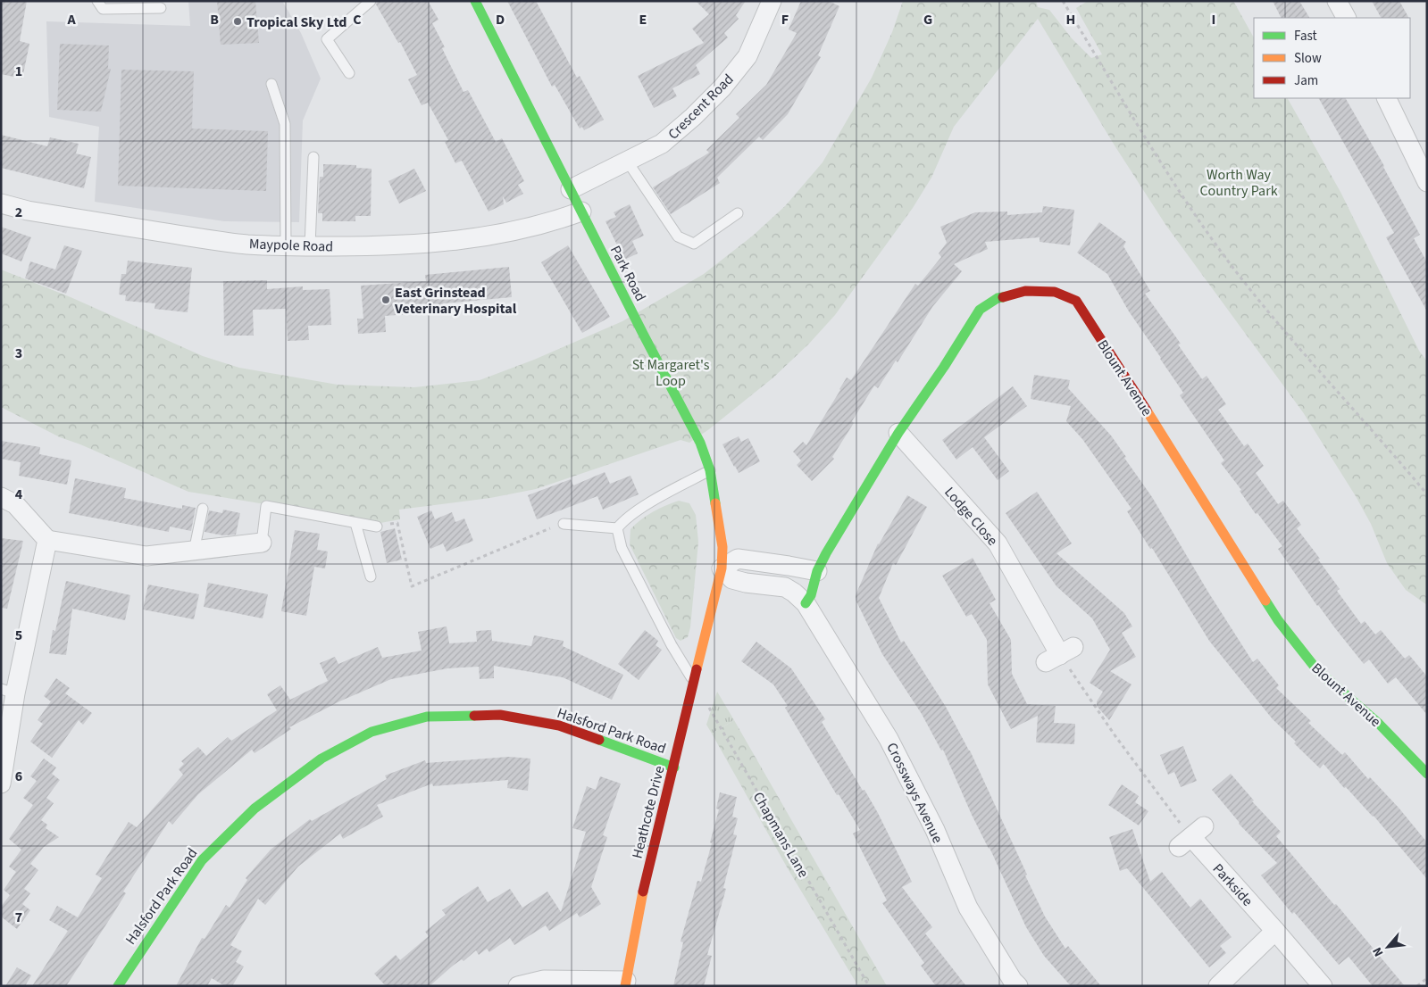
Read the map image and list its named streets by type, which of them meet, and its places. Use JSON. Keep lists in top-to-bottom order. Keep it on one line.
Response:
{"streets":{"street":["Crescent Road","Maypole Road","Park Road","Blount Avenue","Lodge Close","Halsford Park Road","Crossways Avenue","Heathcote Drive","Parkside"],"path":["Chapmans Lane"]},"crossings":[["Crescent Road","Park Road"],["Maypole Road","Park Road"],["Park Road","Heathcote Drive"],["Blount Avenue","Lodge Close"],["Blount Avenue","Crossways Avenue"],["Halsford Park Road","Heathcote Drive"],["Heathcote Drive","Chapmans Lane"]],"parks":["Worth Way Country Park","St Margaret's Loop"],"places":["Tropical Sky Ltd","East Grinstead Veterinary Hospital"],"legend":["Fast","Slow","Jam"],"north":"bottom left","grid":{"columns":["A","B","C","D","E","F","G","H","I"],"rows":["1","2","3","4","5","6","7"]}}
